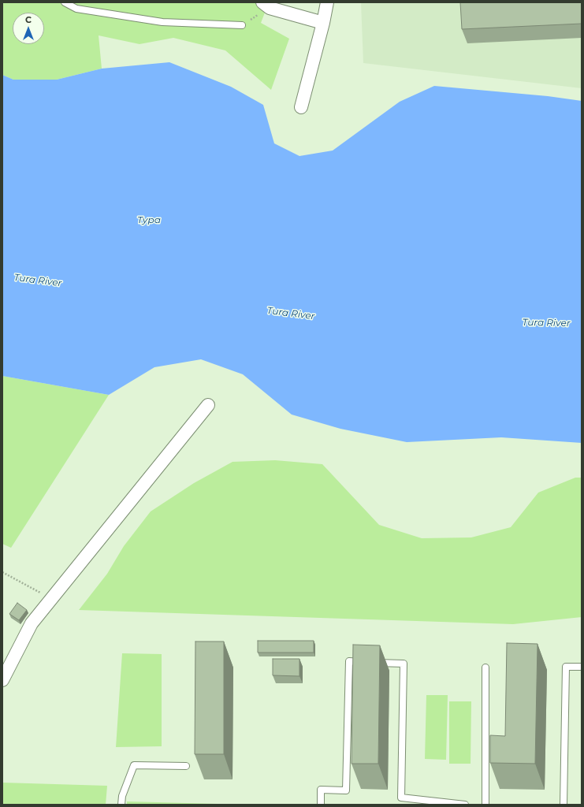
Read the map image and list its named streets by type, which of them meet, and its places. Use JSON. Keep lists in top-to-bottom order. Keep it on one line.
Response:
{"water":["Тура","Tura River"],"north":"top"}
